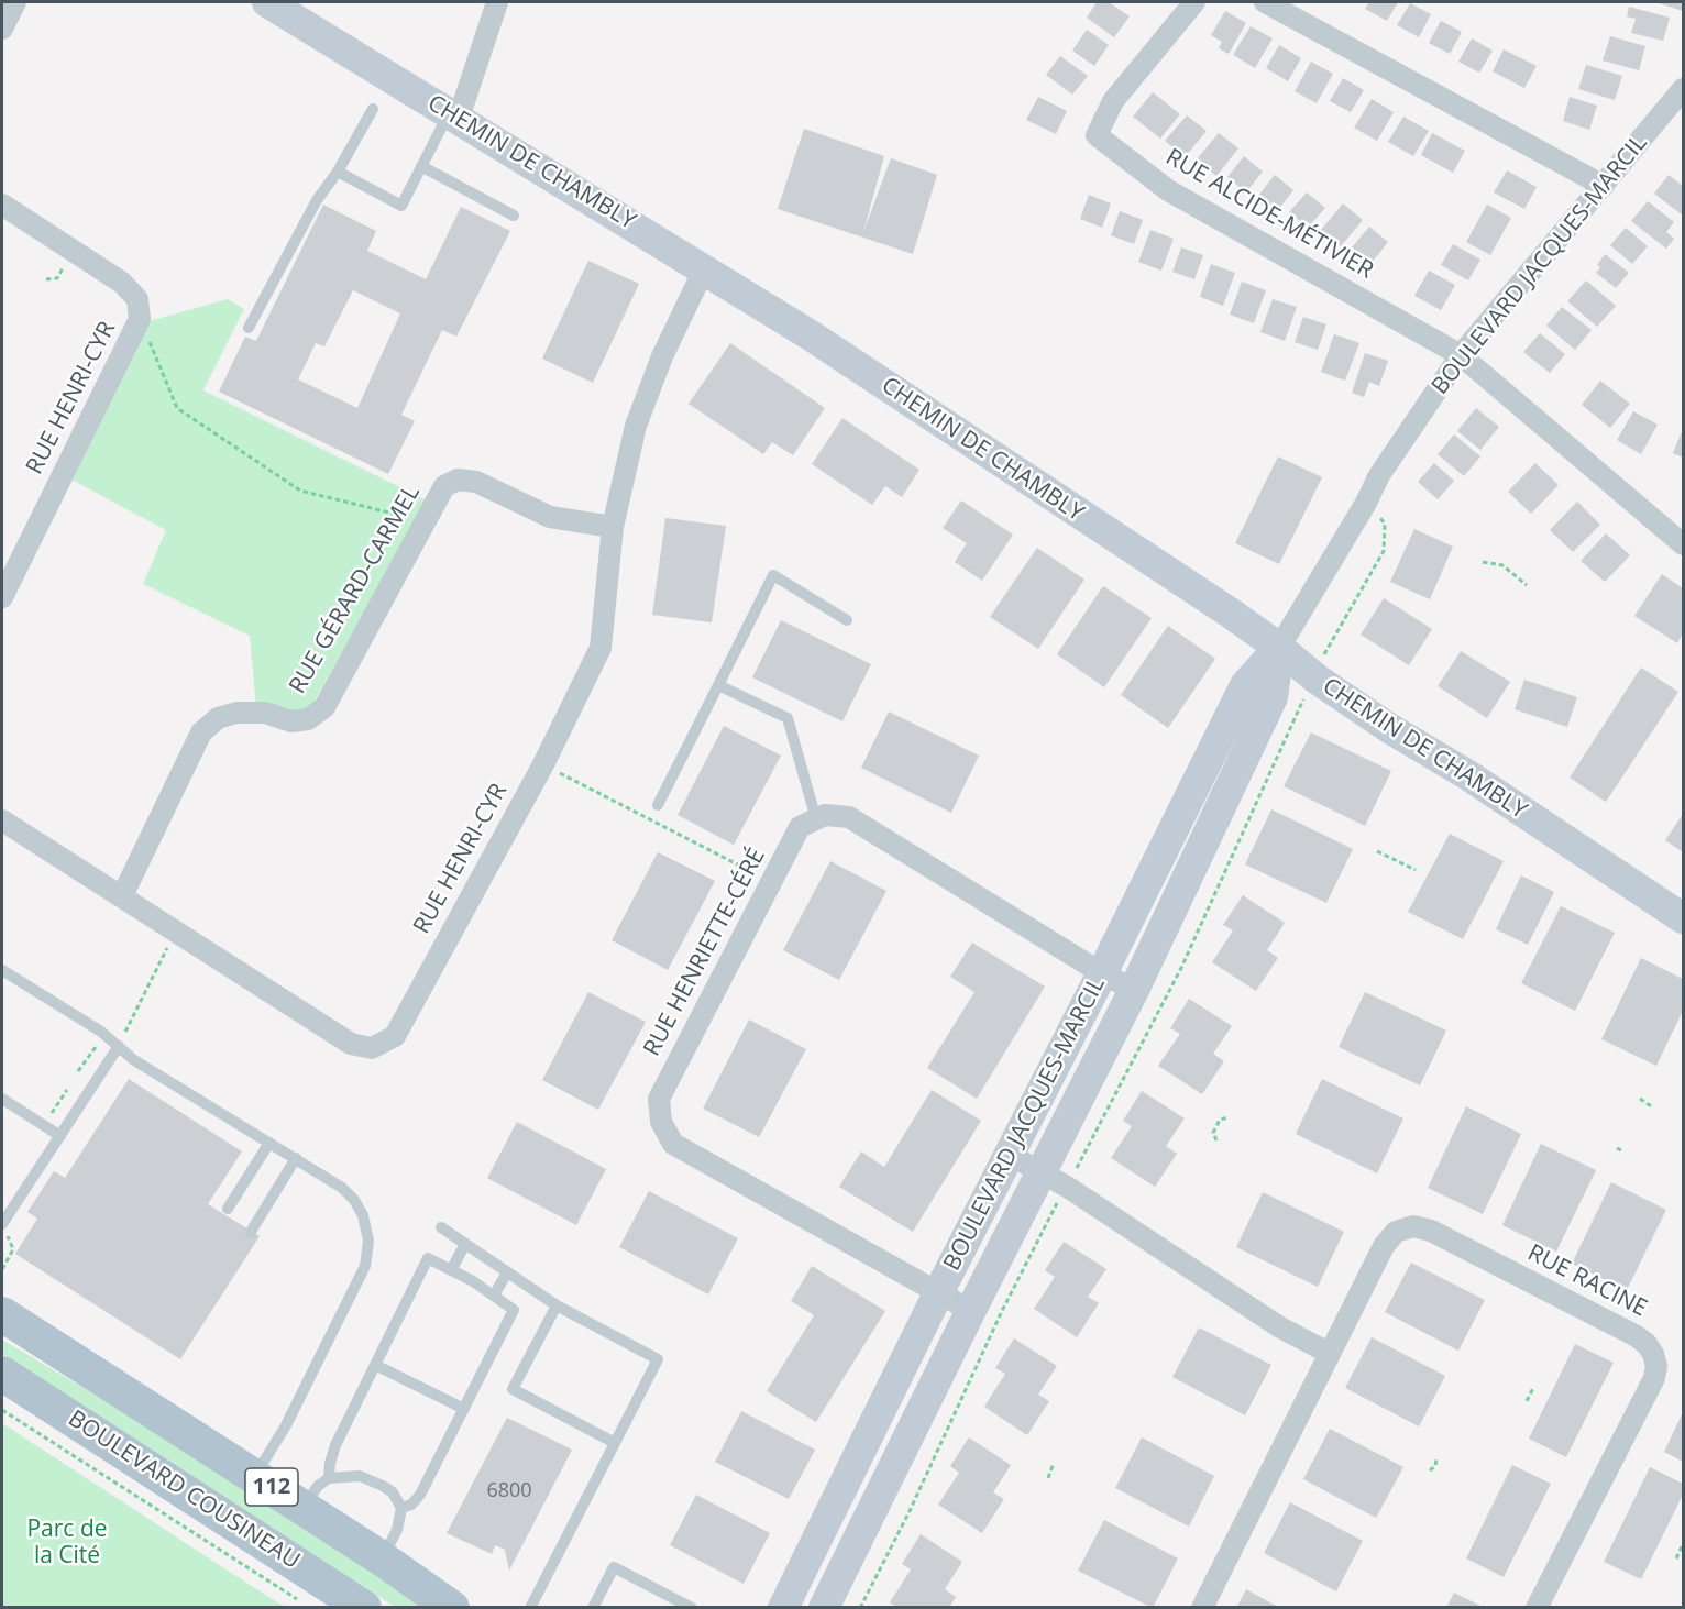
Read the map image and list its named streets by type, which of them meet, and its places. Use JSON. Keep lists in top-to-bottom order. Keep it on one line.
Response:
{"streets":{"main road":["112","BOULEVARD COUSINEAU"],"street":["CHEMIN DE CHAMBLY","RUE ALCIDE-MÉTIVIER","BOULEVARD JACQUES-MARCIL","RUE HENRI-CYR","RUE GÉRARD-CARMEL","RUE HENRIETTE-CÉRÉ","RUE RACINE"]},"crossings":[["CHEMIN DE CHAMBLY","BOULEVARD JACQUES-MARCIL"],["CHEMIN DE CHAMBLY","RUE HENRI-CYR"],["RUE ALCIDE-MÉTIVIER","BOULEVARD JACQUES-MARCIL"],["BOULEVARD JACQUES-MARCIL","RUE HENRIETTE-CÉRÉ"],["RUE HENRI-CYR","RUE GÉRARD-CARMEL"]],"parks":["Parc de la Cité"],"house_numbers":["6800"]}
